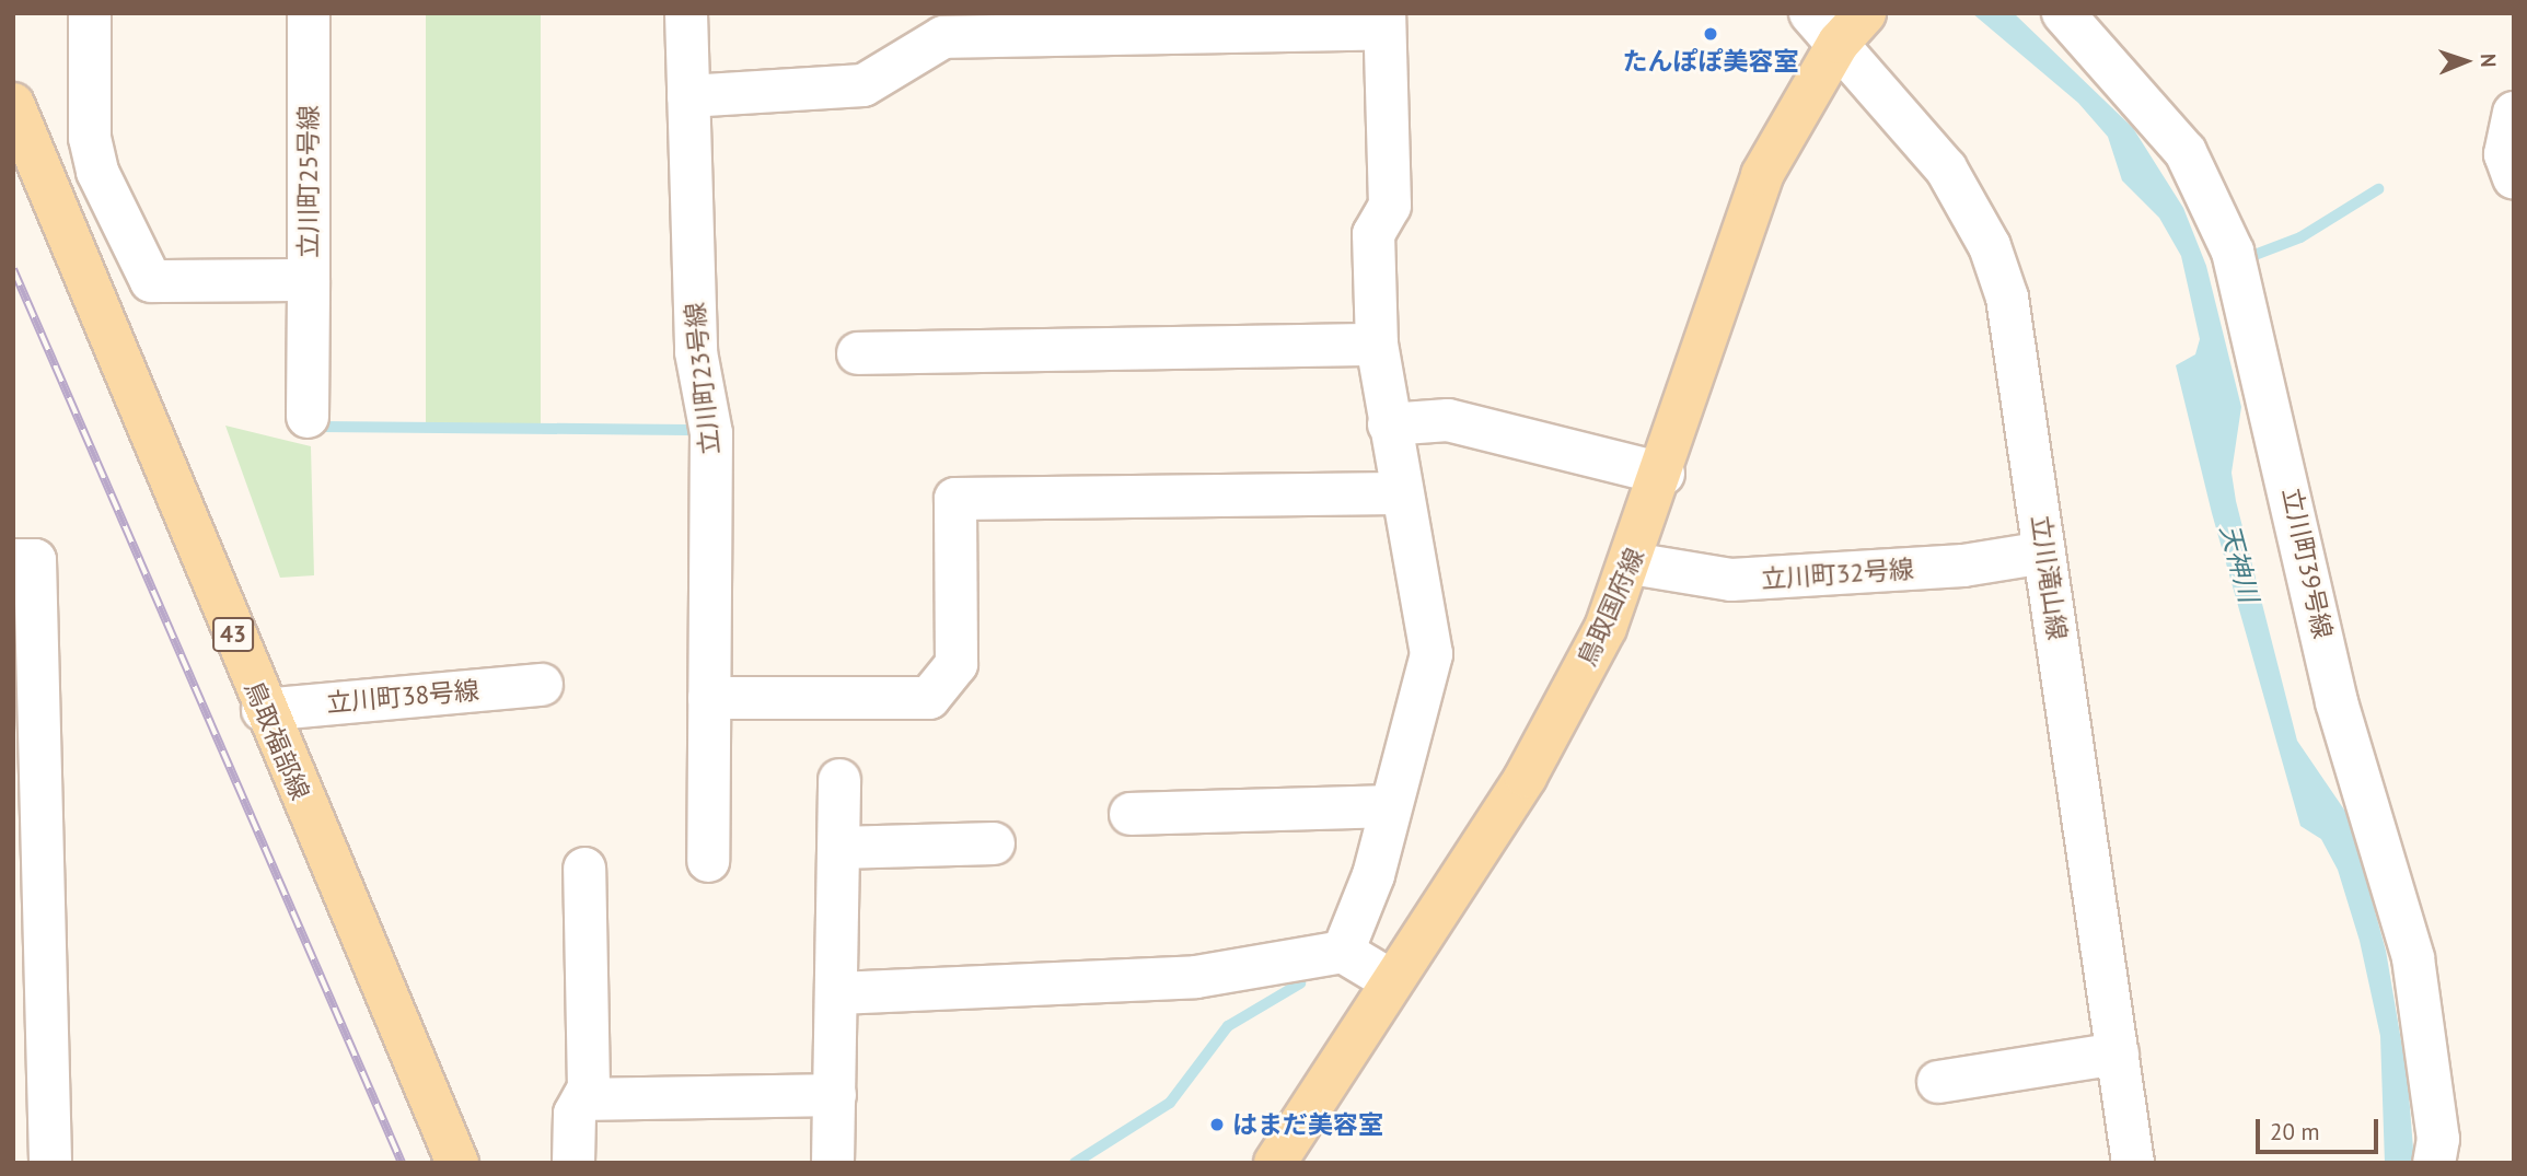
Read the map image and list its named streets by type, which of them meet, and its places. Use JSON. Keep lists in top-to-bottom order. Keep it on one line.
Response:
{"streets":{"main road":["鳥取国府線","43","鳥取福部線"],"street":["立川町25号線","立川町23号線","立川町39号線","立川町32号線","立川滝山線","立川町38号線"]},"crossings":[["立川町25号線","鳥取福部線"],["立川町32号線","立川滝山線"],["立川町32号線","鳥取国府線"],["立川滝山線","鳥取国府線"],["立川町38号線","鳥取福部線"]],"water":["天神川"],"places":["たんぽぽ美容室","はまだ美容室"],"scale_bar":"20 m","north":"right"}
